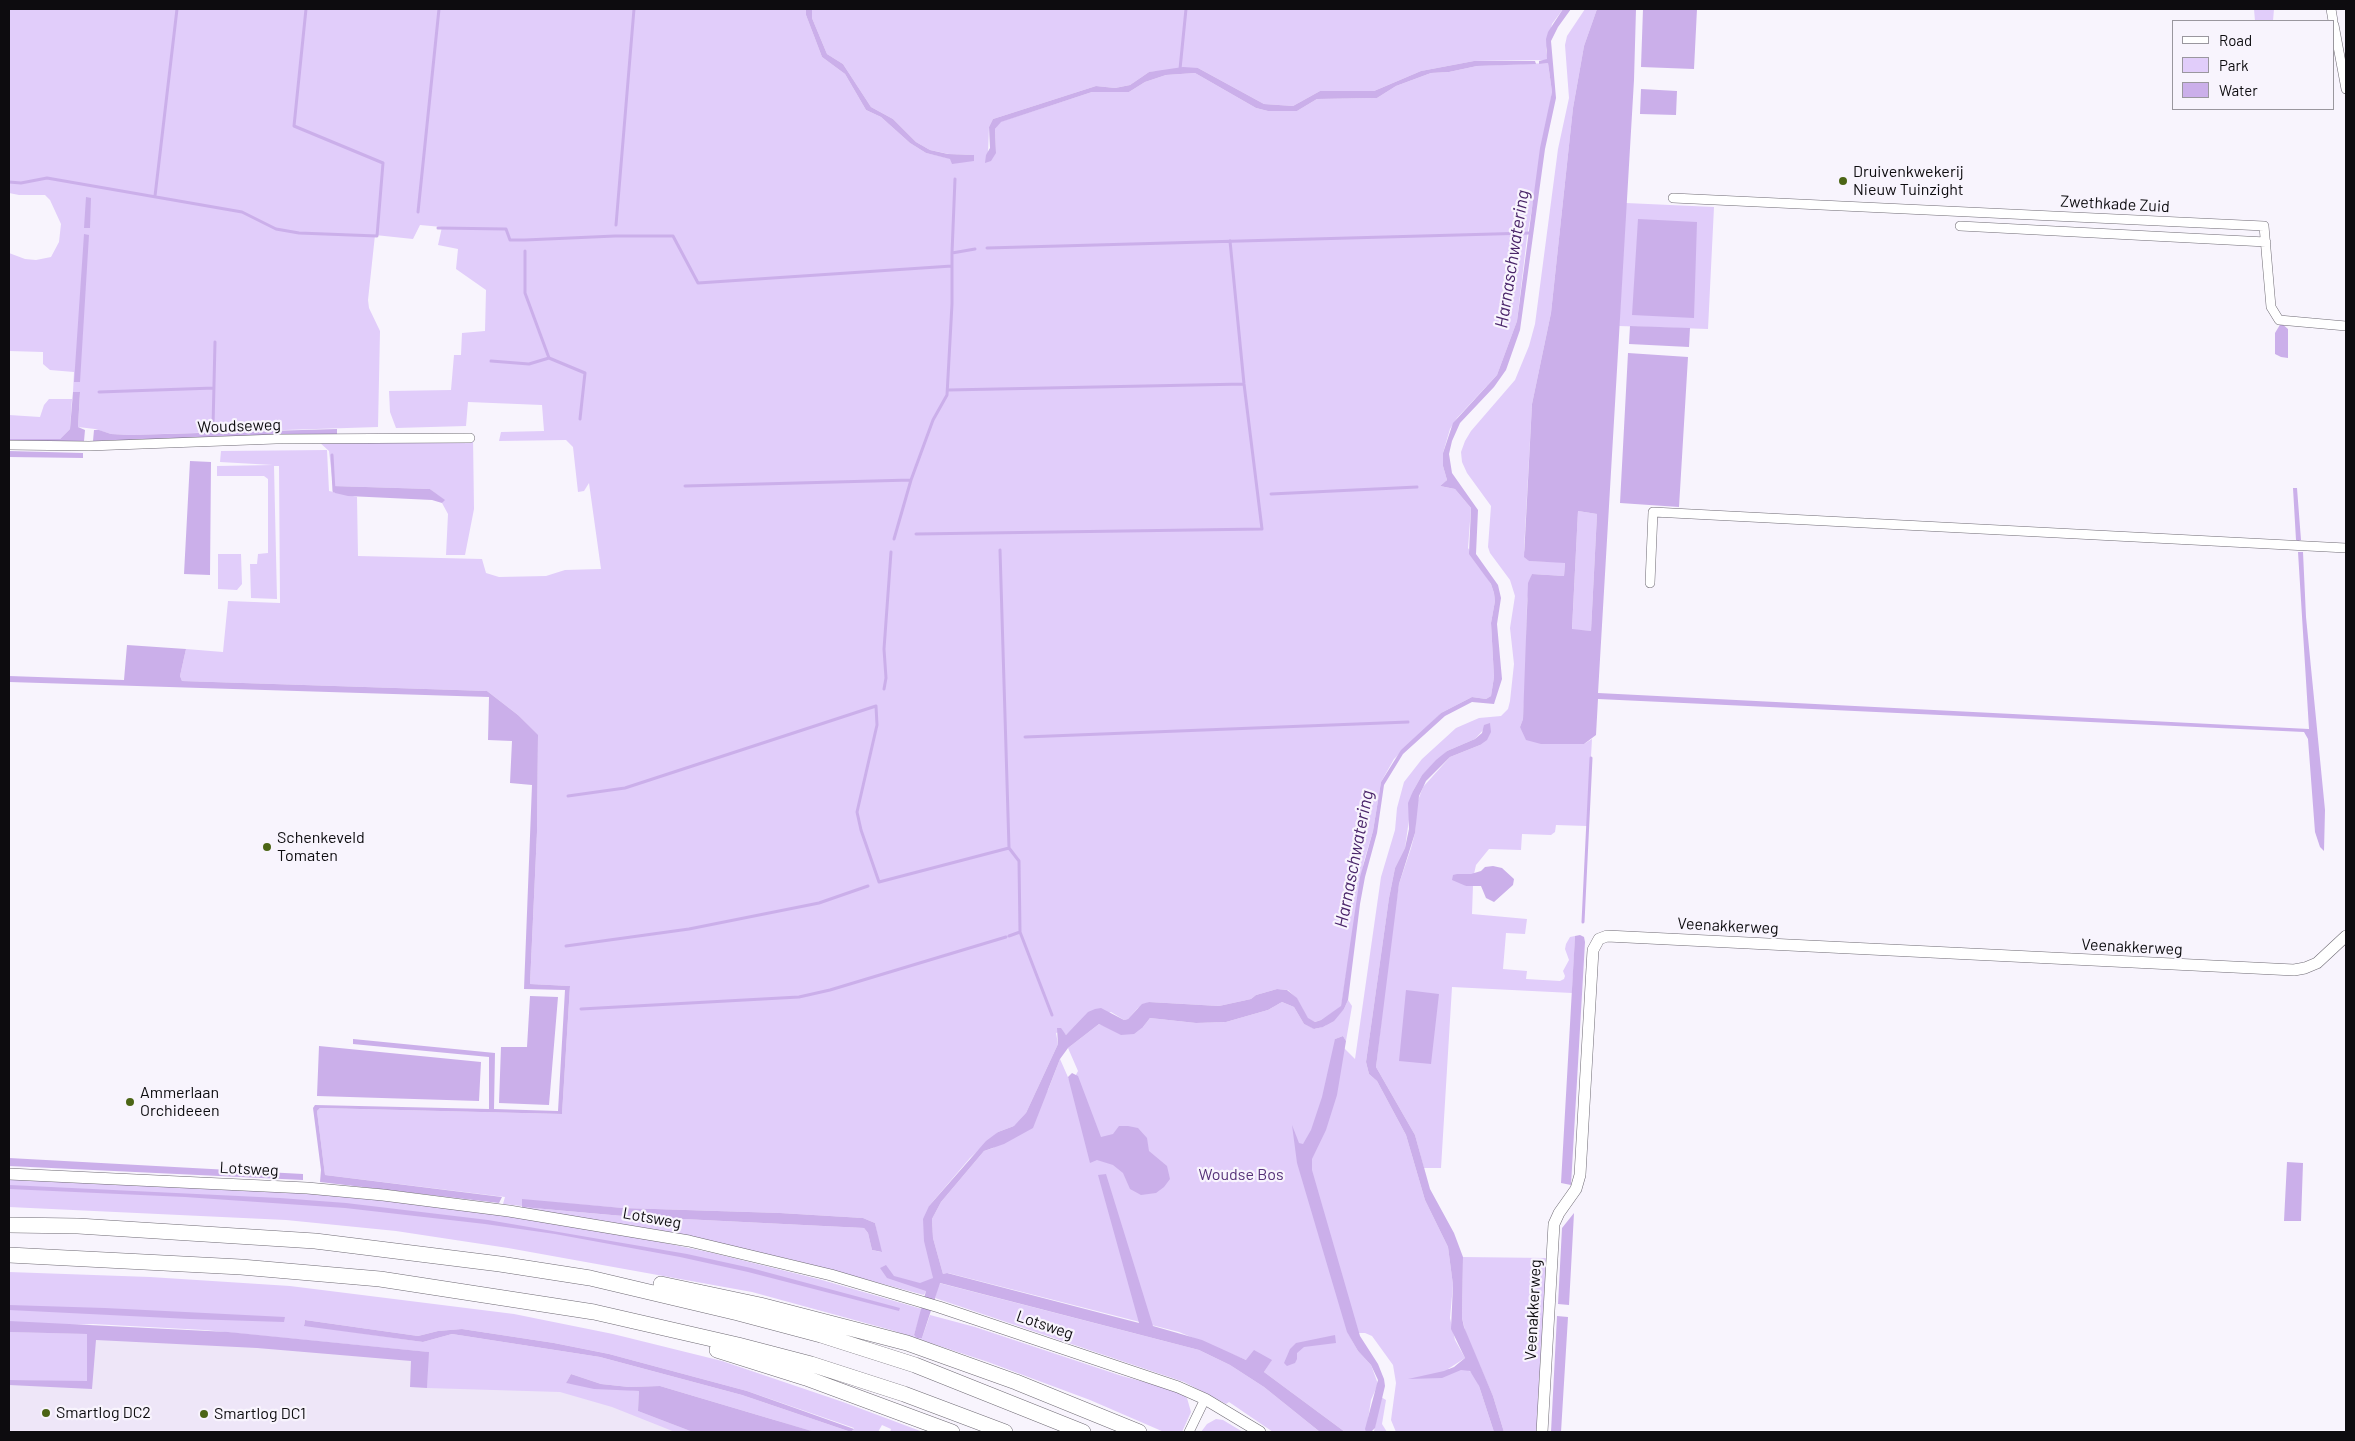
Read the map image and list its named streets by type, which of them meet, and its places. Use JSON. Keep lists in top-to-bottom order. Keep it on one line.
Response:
{"streets":{"street":["Zwethkade Zuid","Woudseweg","Veenakkerweg","Lotsweg"]},"water":["Harnaschwatering"],"parks":["Woudse Bos"],"places":["Druivenkwekerij Nieuw Tuinzight","Schenkeveld Tomaten","Ammerlaan Orchideeen","Smartlog DC2","Smartlog DC1"],"legend":["Road","Park","Water"]}
